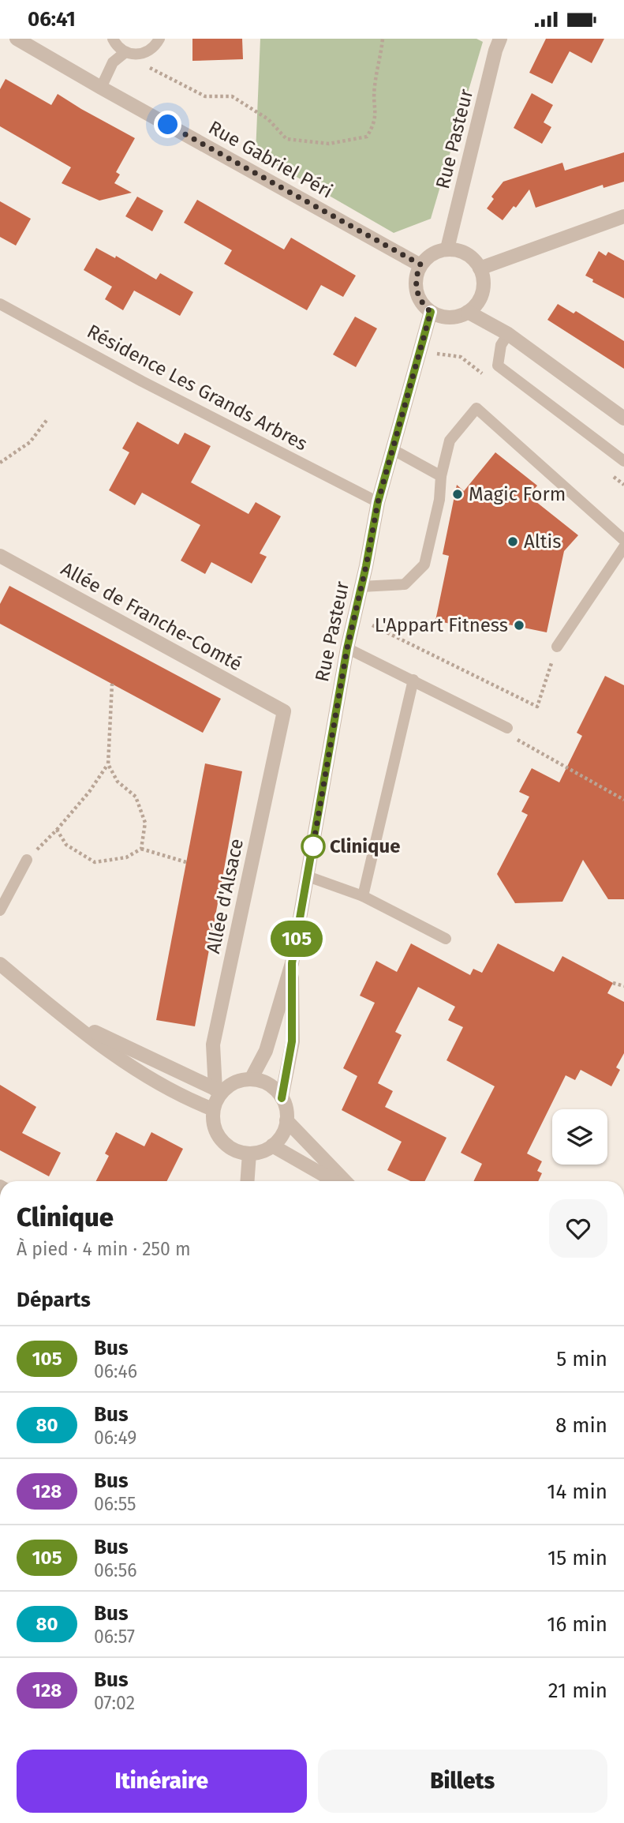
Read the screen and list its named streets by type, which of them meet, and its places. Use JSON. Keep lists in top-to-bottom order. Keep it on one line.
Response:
{"streets":{"street":["Rue Pasteur","Rue Gabriel Péri","Allée de Franche-Comté","Allée d'Alsace"],"lane":["Résidence Les Grands Arbres"]},"crossings":[["Rue Pasteur","Rue Gabriel Péri"],["Rue Pasteur","Résidence Les Grands Arbres"],["Rue Pasteur","Allée d'Alsace"],["Allée de Franche-Comté","Allée d'Alsace"]],"places":["Magic Form","Altis","L'Appart Fitness","Clinique"],"lines":["bus line 105"],"page":{"status":"06:41","on_map":"105","heading":[["Clinique","À pied · 4 min · 250 m"],"Départs"],"list":[{"mark":"105","name":"Bus","note":"06:46","value":"5 min"},{"mark":"80","name":"Bus","note":"06:49","value":"8 min"},{"mark":"128","name":"Bus","note":"06:55","value":"14 min"},{"mark":"105","name":"Bus","note":"06:56","value":"15 min"},{"mark":"80","name":"Bus","note":"06:57","value":"16 min"},{"mark":"128","name":"Bus","note":"07:02","value":"21 min"}],"buttons":["Itinéraire","Billets"]}}
